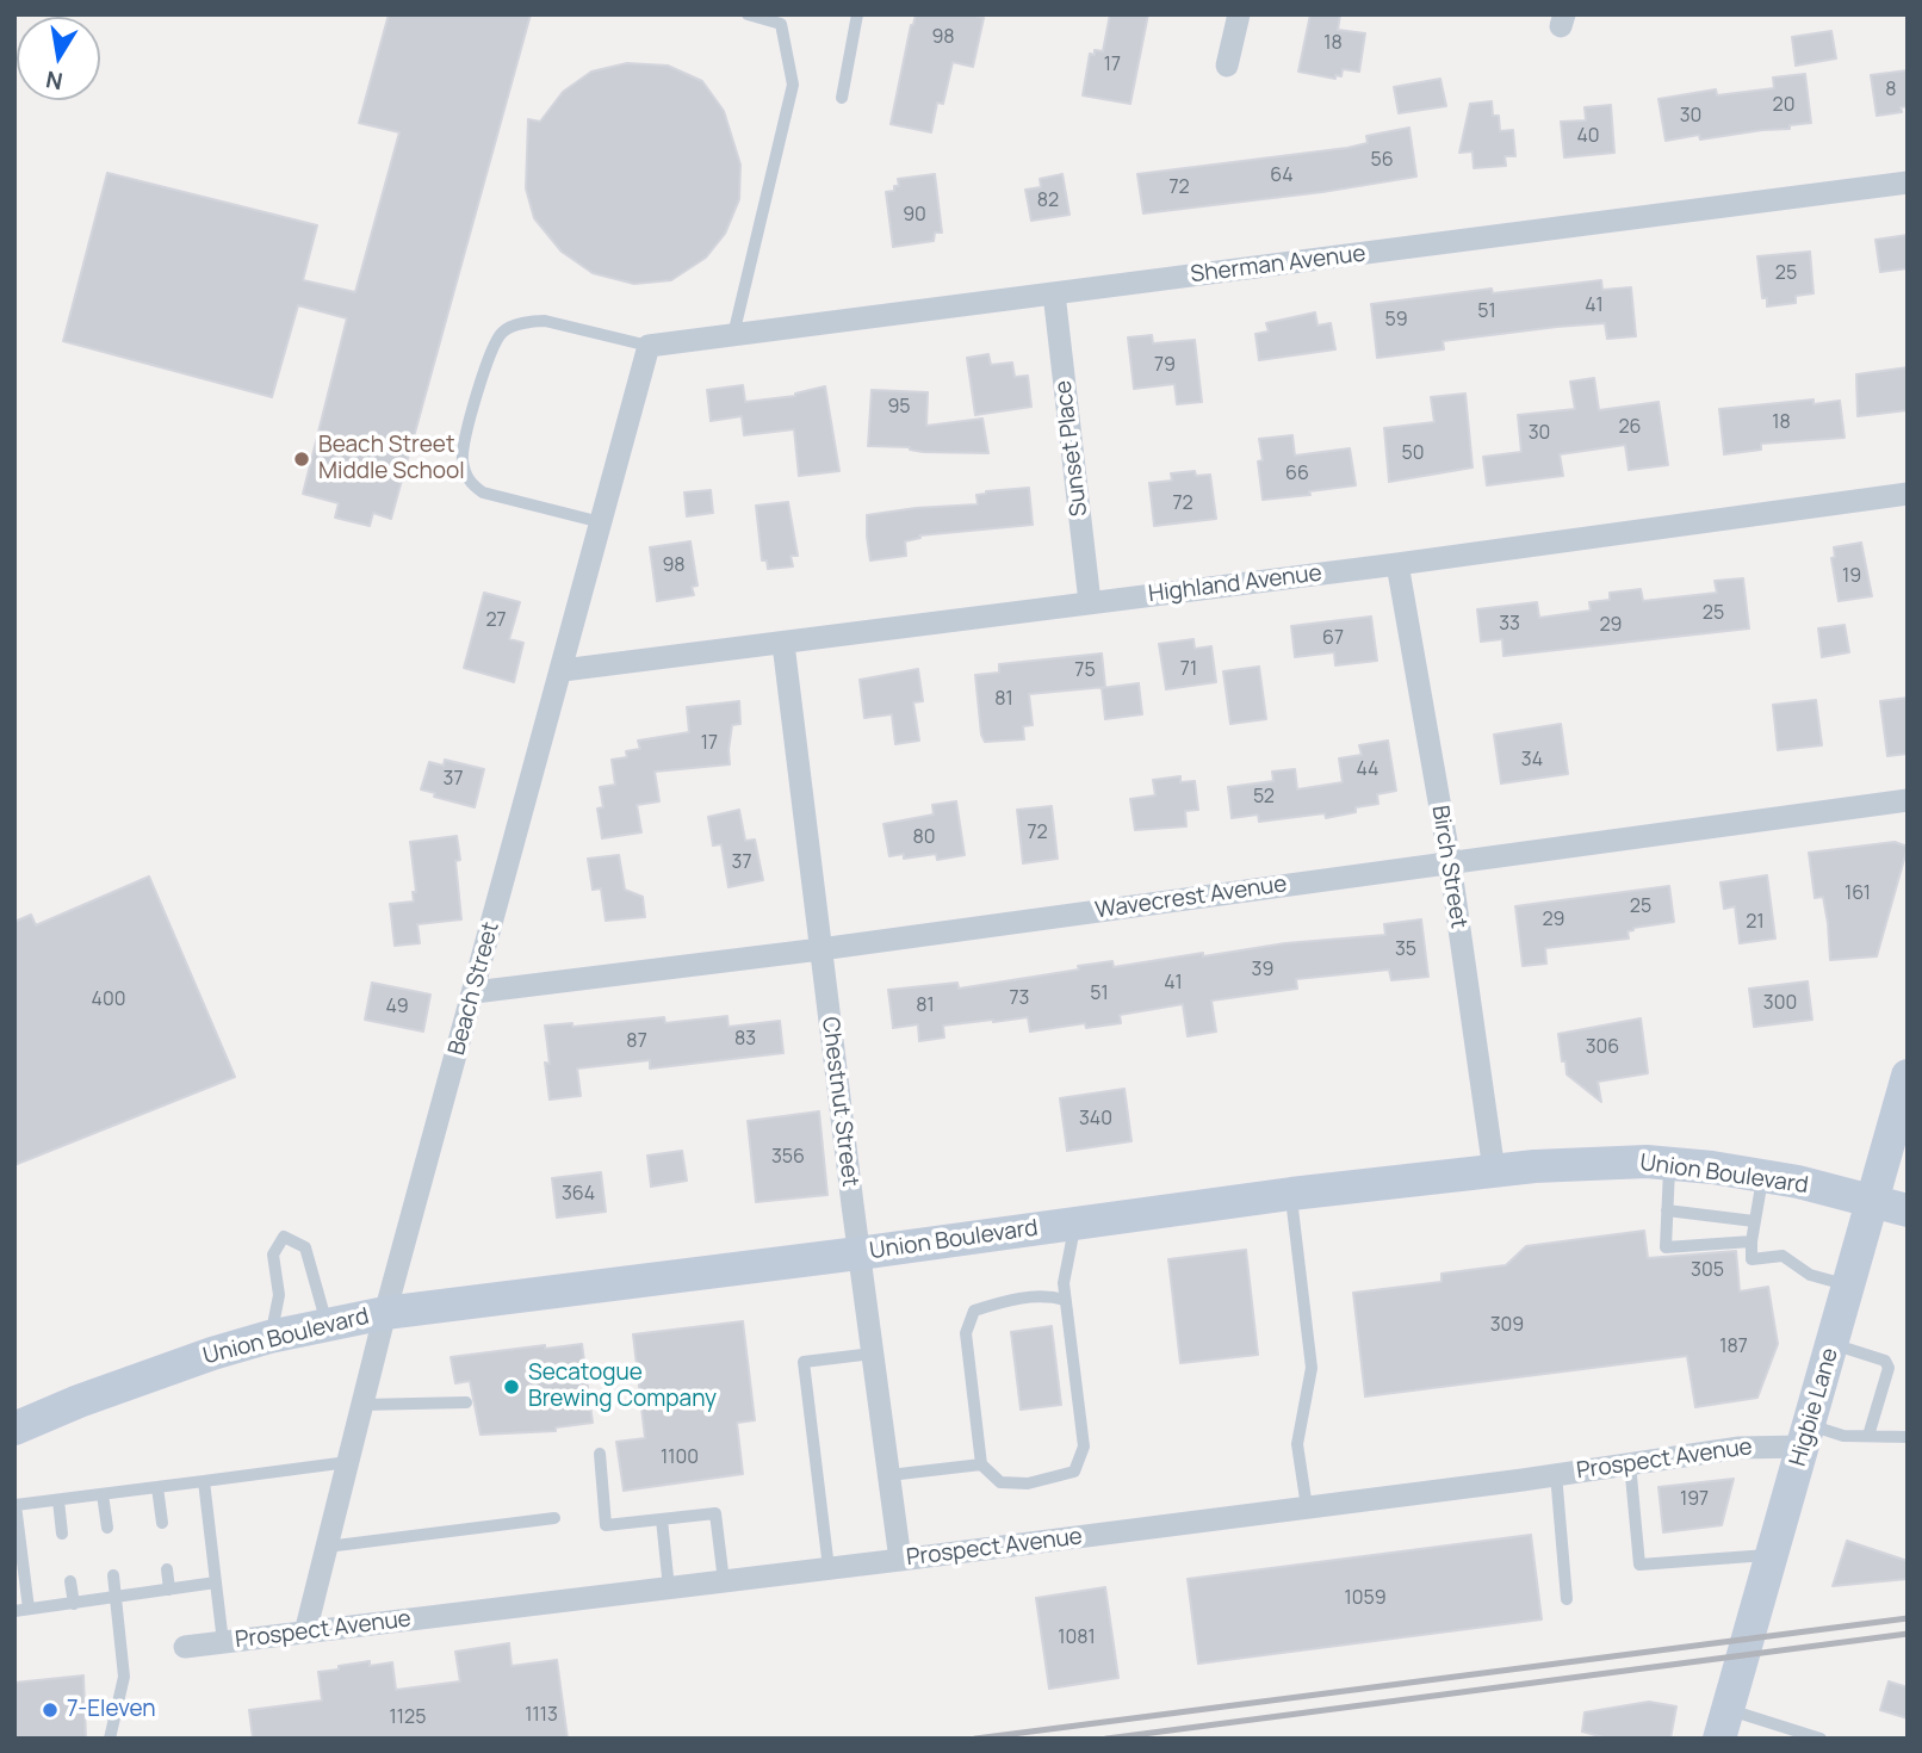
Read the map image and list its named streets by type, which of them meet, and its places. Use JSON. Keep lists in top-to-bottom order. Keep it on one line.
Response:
{"streets":{"main road":["Union Boulevard","Higbie Lane"],"street":["Sherman Avenue","Sunset Place","Highland Avenue","Birch Street","Wavecrest Avenue","Beach Street","Chestnut Street","Prospect Avenue"]},"crossings":[["Sherman Avenue","Sunset Place"],["Sherman Avenue","Beach Street"],["Sunset Place","Highland Avenue"],["Highland Avenue","Birch Street"],["Highland Avenue","Beach Street"],["Highland Avenue","Chestnut Street"],["Birch Street","Wavecrest Avenue"],["Birch Street","Union Boulevard"],["Wavecrest Avenue","Beach Street"],["Wavecrest Avenue","Chestnut Street"],["Beach Street","Union Boulevard"],["Beach Street","Prospect Avenue"],["Chestnut Street","Union Boulevard"],["Chestnut Street","Prospect Avenue"],["Union Boulevard","Higbie Lane"],["Higbie Lane","Prospect Avenue"]],"places":["Beach Street Middle School","Secatogue Brewing Company","7-Eleven"],"house_numbers":["98","18","17","8","20","30","40","56","64","72","82","90","25","41","51","59","79","95","18","26","30","50","66","72","98","19","25","27","33","29","67","71","75","81","17","34","44","37","52","72","80","37","161","25","29","21","35","39","41","51","73","400","300","81","49","83","87","306","340","356","364","305","309","187","1100","197","1059","1081","1113","1125"],"north":"bottom"}
